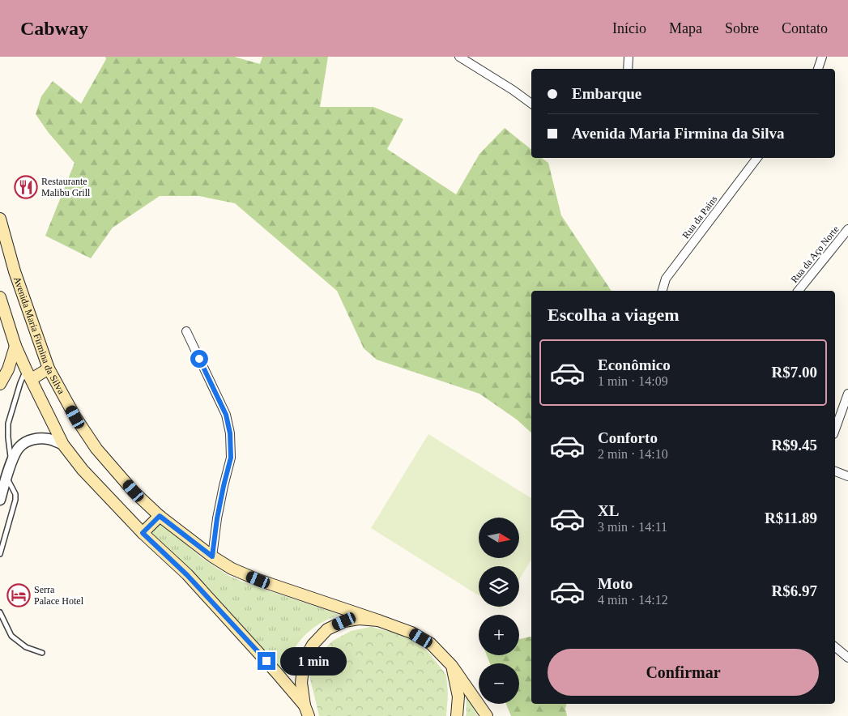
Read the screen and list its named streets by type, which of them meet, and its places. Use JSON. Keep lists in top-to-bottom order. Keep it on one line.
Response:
{"streets":{"main road":["Avenida Maria Firmina da Silva"],"street":["Rua da Pains","Rua da Aço Norte"]},"places":{"restaurant":["Restaurante Malibu Grill"],"hotel":["Serra Palace Hotel"]},"north":"right","page":{"header":"Cabway","nav":["Início","Mapa","Sobre","Contato"],"banner":["Embarque","Avenida Maria Firmina da Silva"],"heading":"Escolha a viagem","list":[{"name":"Econômico","note":"1 min · 14:09","value":"R$7.00"},{"name":"Conforto","note":"2 min · 14:10","value":"R$9.45"},{"name":"XL","note":"3 min · 14:11","value":"R$11.89"},{"name":"Moto","note":"4 min · 14:12","value":"R$6.97"}],"map_buttons":["+","−"],"buttons":"Confirmar","bubble":"1 min"}}
